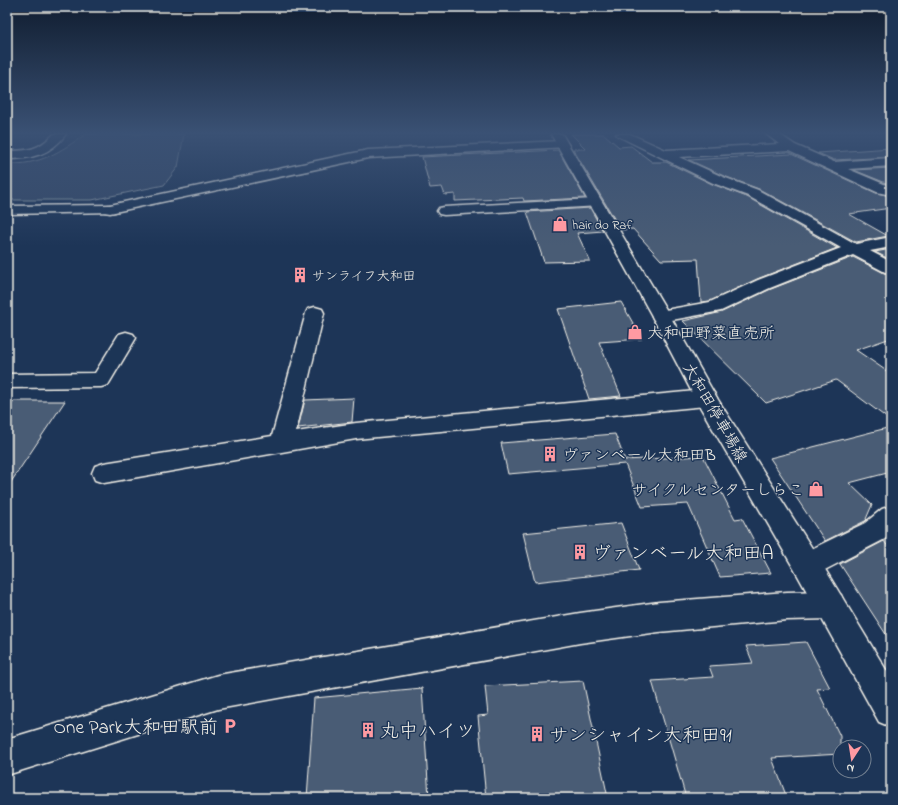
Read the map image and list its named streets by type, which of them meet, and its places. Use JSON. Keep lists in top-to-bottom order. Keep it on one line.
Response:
{"streets":{"street":["大和田停車場線"]},"places":{"shop":["hair do Raf","大和田野菜直売所","サイクルセンターしらこ"],"building":["サンライフ大和田","ヴァンベール大和田B","ヴァンベール大和田A","丸中ハイツ","サンシャイン大和田91"],"parking":["One Park大和田駅前"]},"north":"bottom"}
